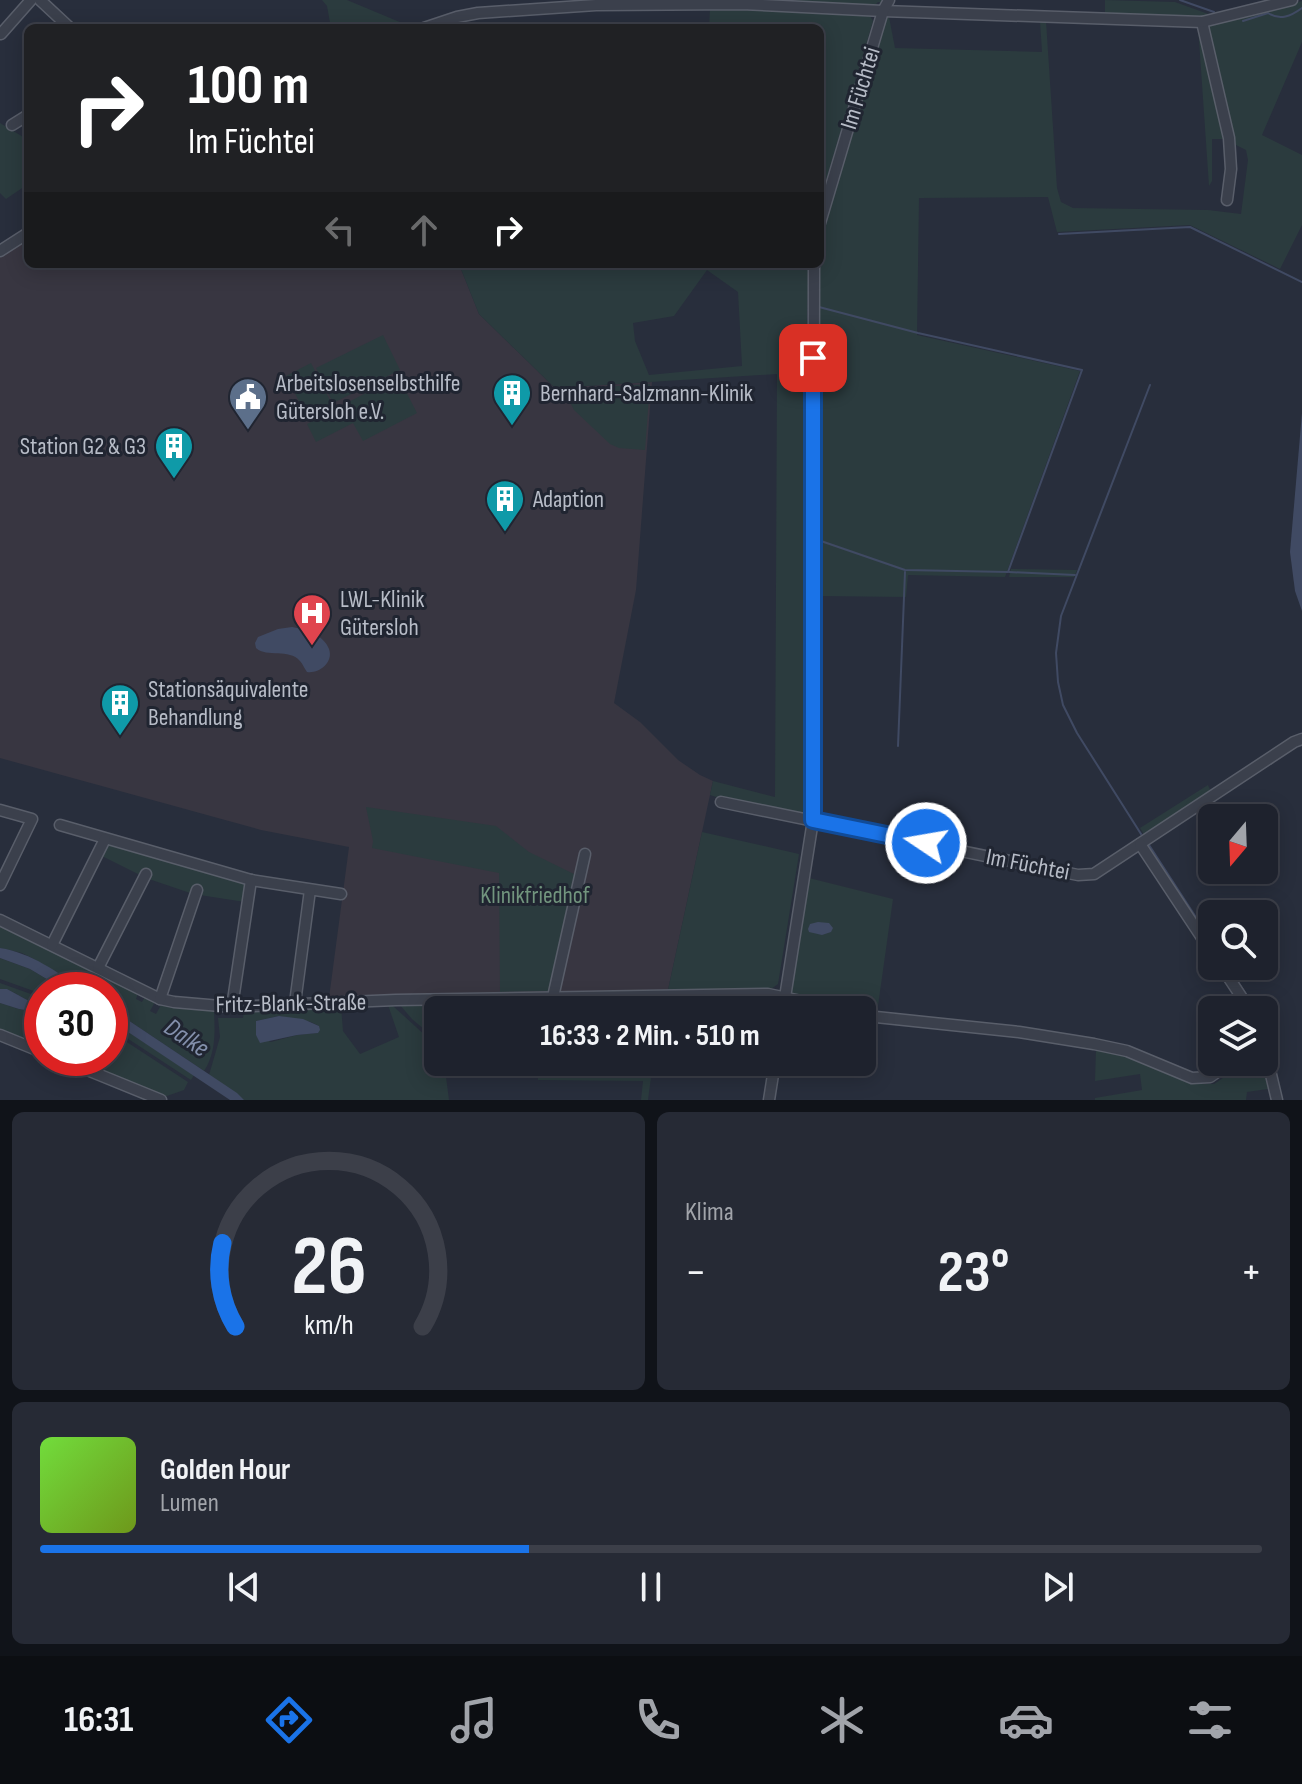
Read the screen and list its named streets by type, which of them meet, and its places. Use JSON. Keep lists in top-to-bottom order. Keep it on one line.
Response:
{"streets":{"street":["Im Füchtei","Fritz-Blank-Straße"]},"water":["Dalke"],"parks":["Klinikfriedhof"],"places":{"building":["Bernhard-Salzmann-Klinik","Station G2 & G3","Adaption","Stationsäquivalente Behandlung"],"public building":["Arbeitslosenselbsthilfe Gütersloh e.V."],"hospital":["LWL-Klinik Gütersloh"]},"north":"bottom","page":{"turn":["100 m","Im Füchtei"],"limit":"30","trip":"16:33 · 2 Min. · 510 m","tile":"Klima","heat":["−","23°","+"],"song":["Golden Hour","Lumen"],"tabs":"16:31","gauge":["26","km/h"]}}
